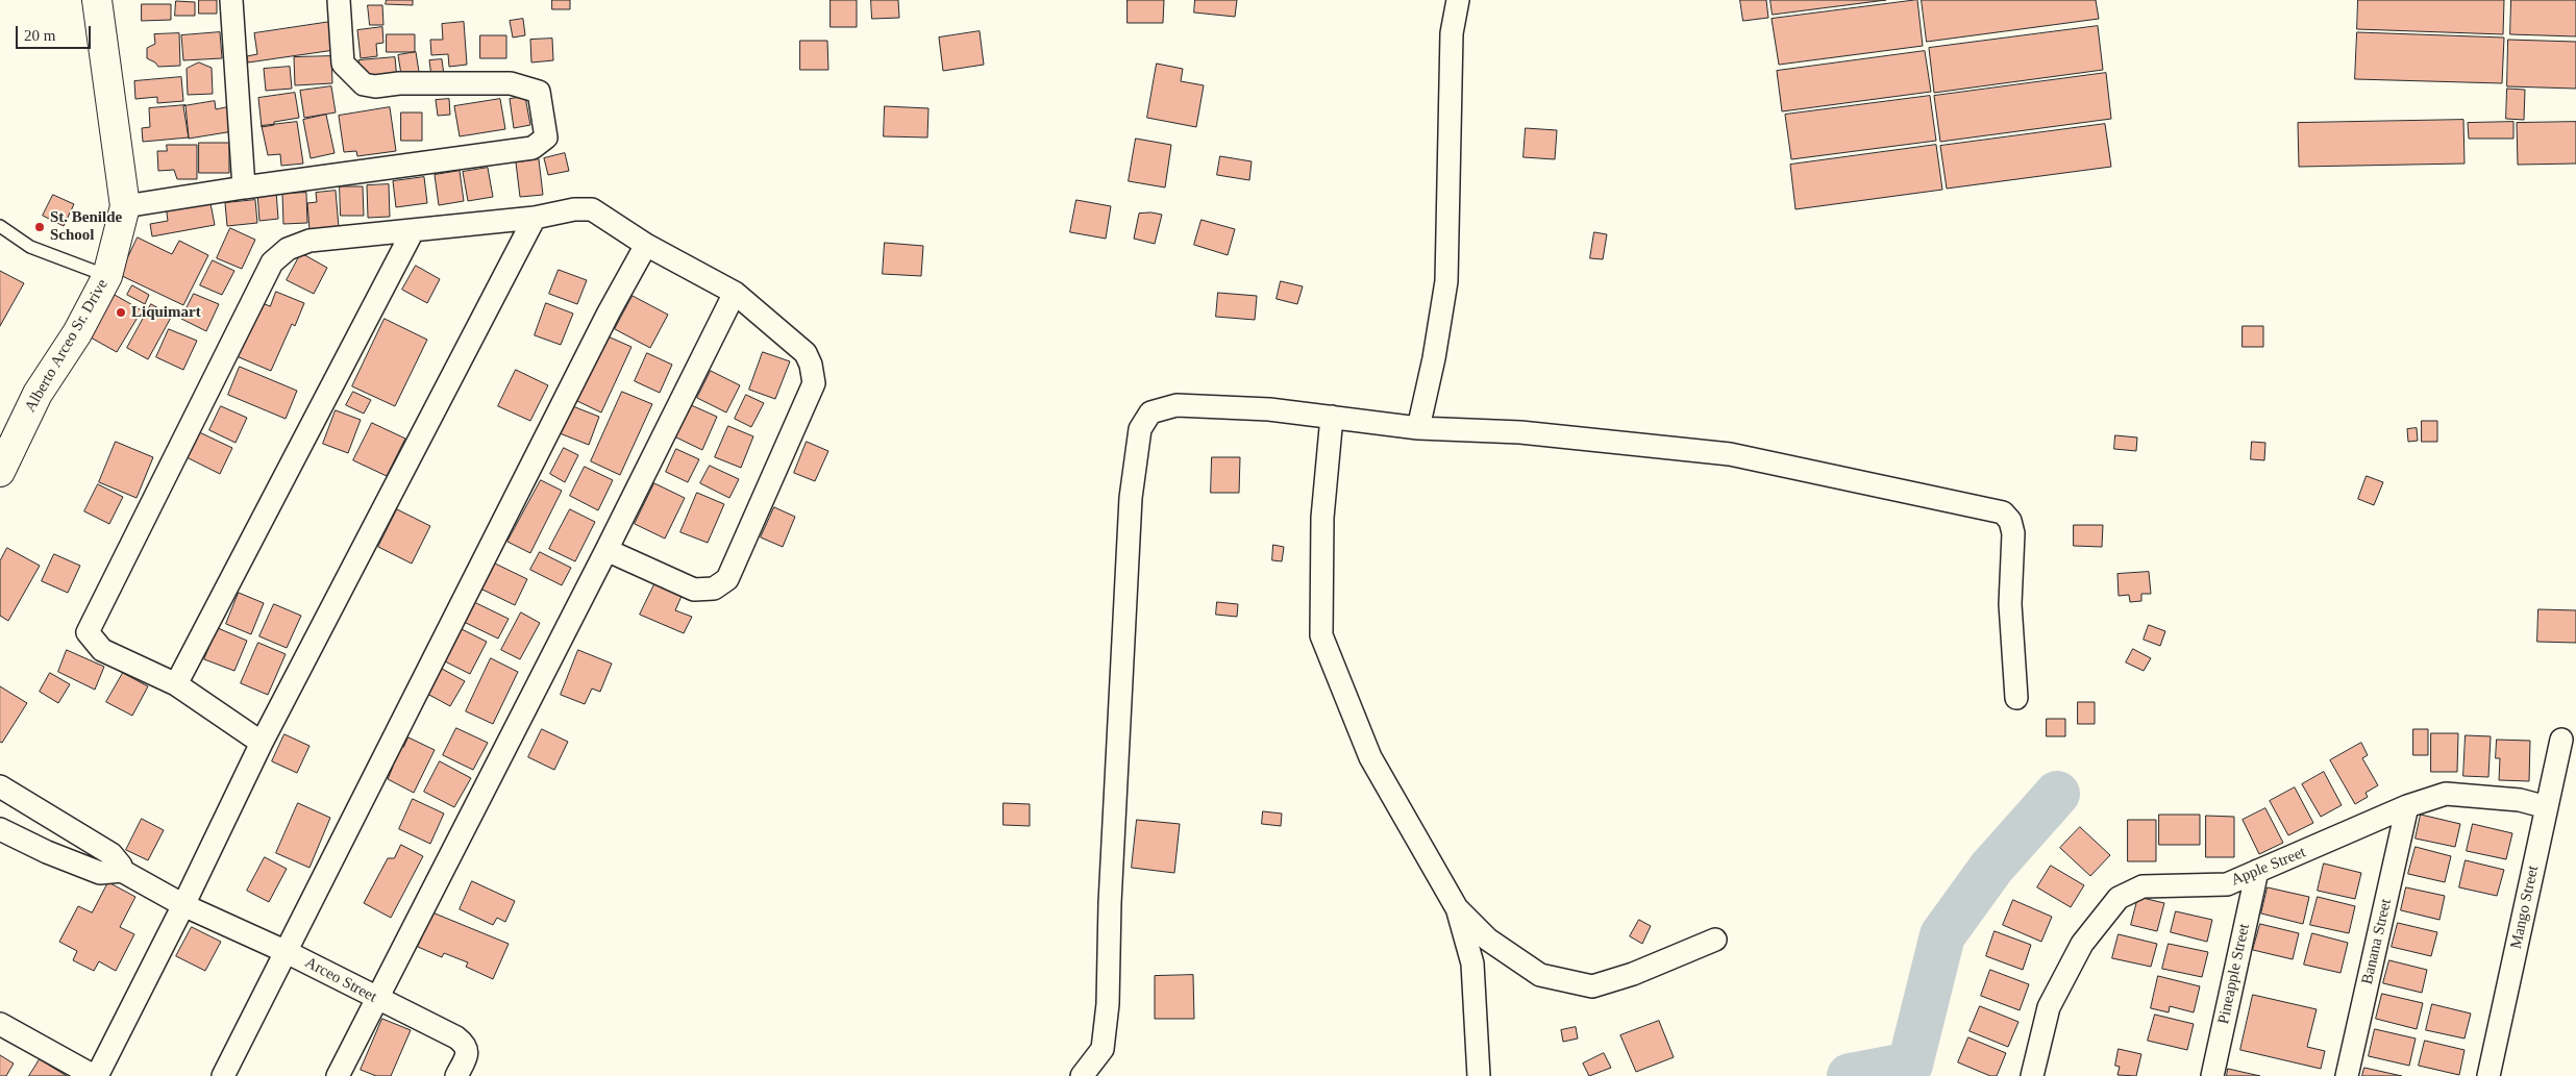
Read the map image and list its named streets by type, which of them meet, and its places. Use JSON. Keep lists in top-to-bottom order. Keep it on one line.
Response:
{"streets":{"street":["Alberto Arceo Sr. Drive","Apple Street","Mango Street","Banana Street","Pineapple Street","Arceo Street"]},"crossings":[["Apple Street","Mango Street"],["Apple Street","Banana Street"],["Apple Street","Pineapple Street"]],"places":["St. Benilde School","Liquimart"],"scale_bar":"20 m"}
